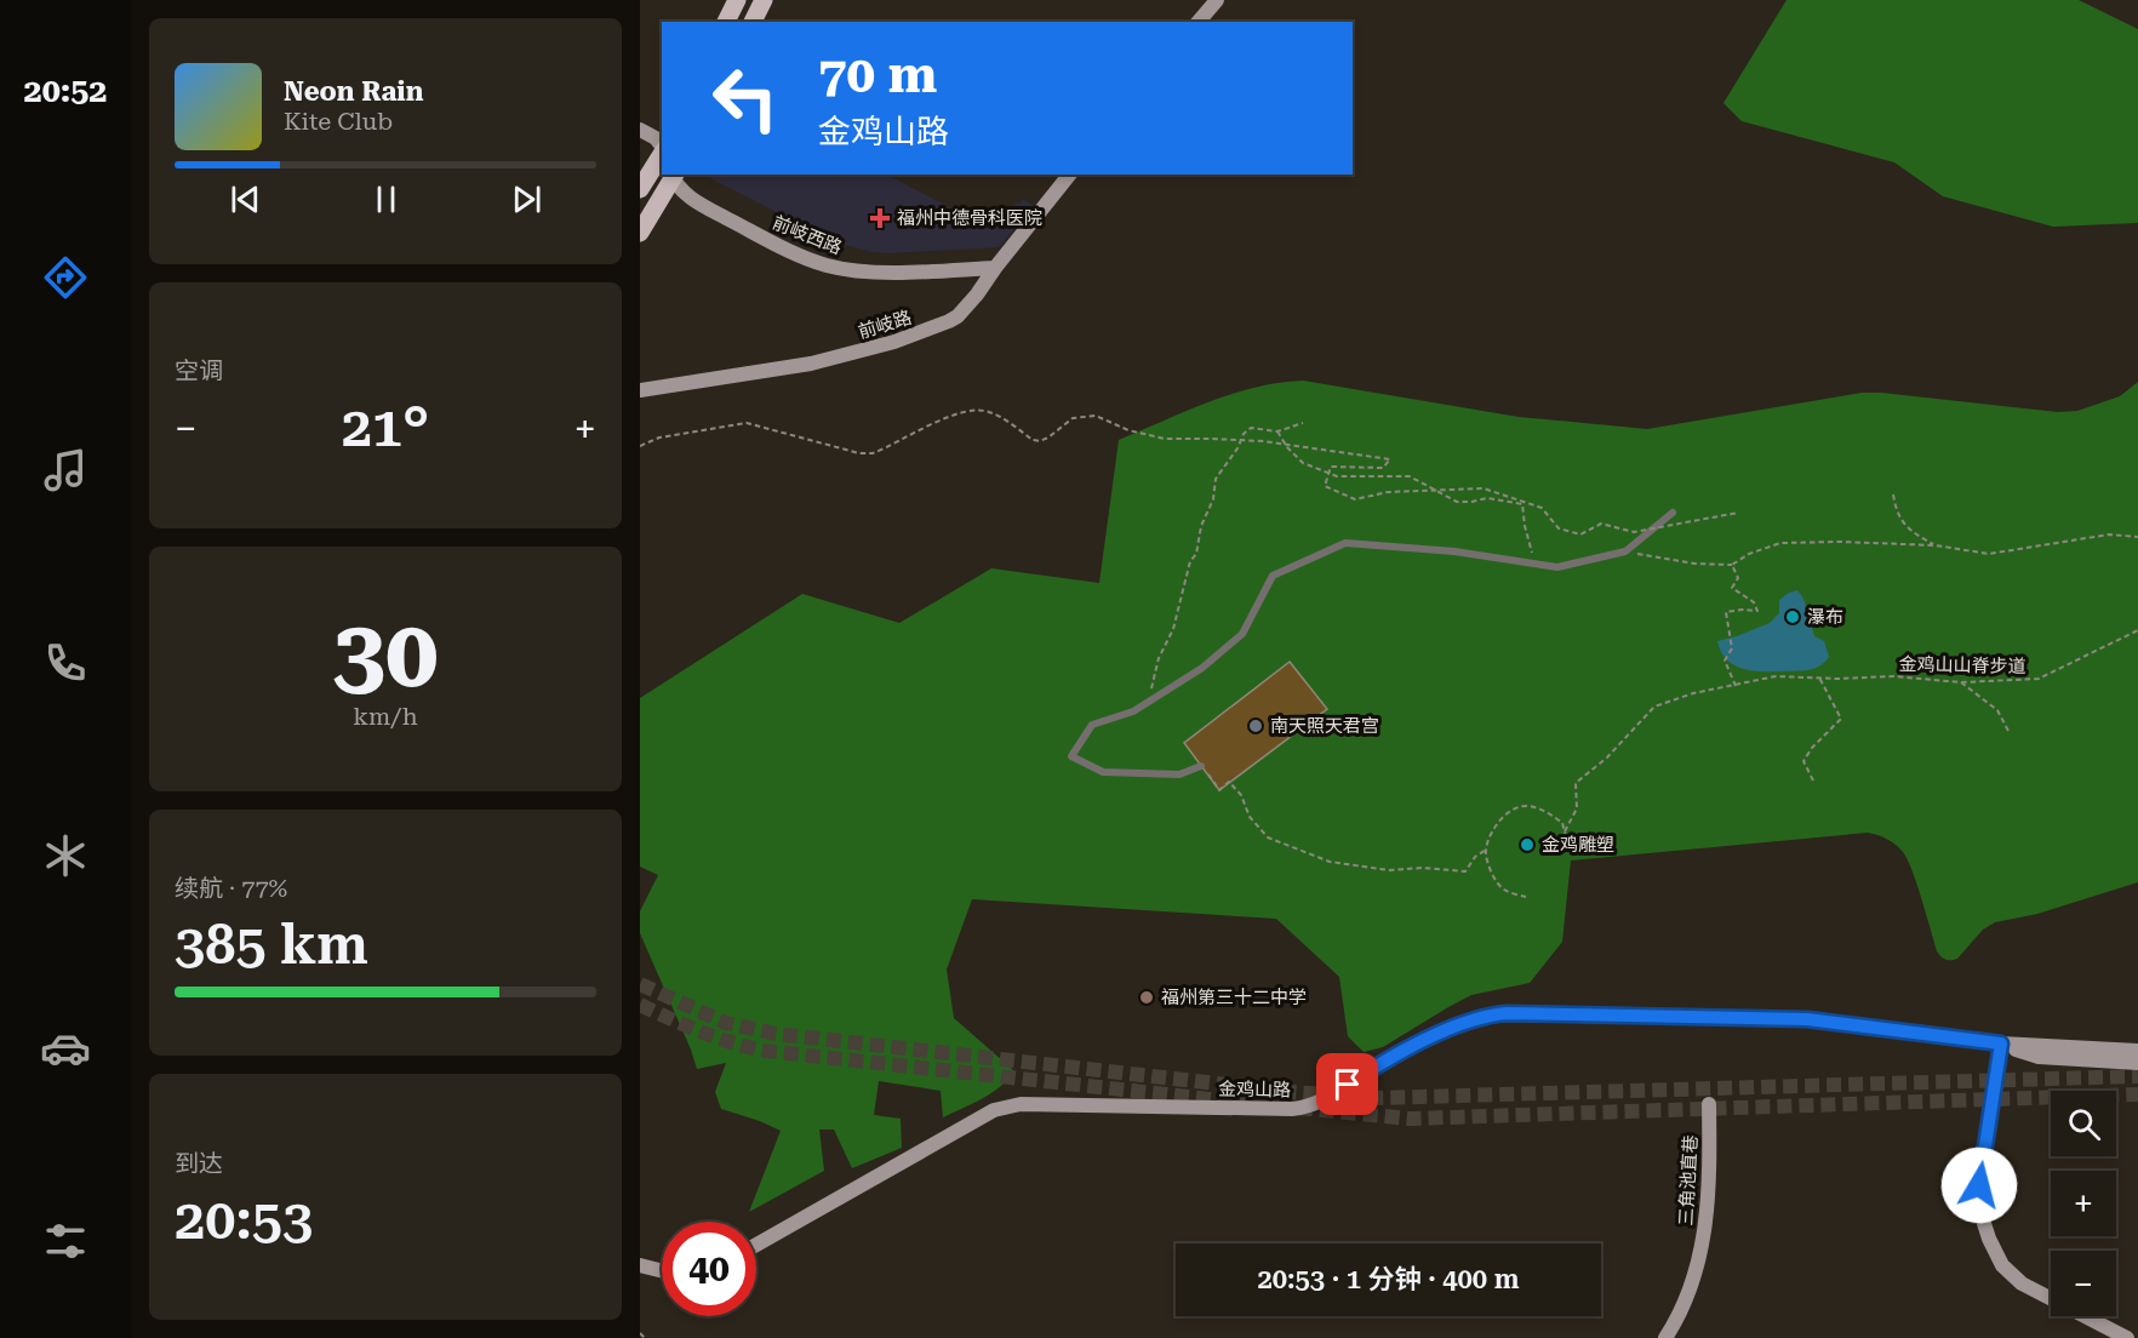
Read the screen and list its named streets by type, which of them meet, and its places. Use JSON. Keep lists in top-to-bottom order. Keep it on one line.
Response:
{"streets":{"street":["前岐西路","前岐路","金鸡山路","三角池直巷"],"path":["金鸡山山脊步道"]},"crossings":[["前岐西路","前岐路"]],"places":{"health":["福州中德骨科医院"],"other":["瀑布","南天照天君宫","金鸡雕塑","福州第三十二中学"]},"page":{"tabs":"20:52","turn":["70 m","金鸡山路"],"song":["Neon Rain","Kite Club"],"tile":["空调",["30","km/h"],["续航 · 77%","385 km"],["到达","20:53"]],"heat":["−","21°","+"],"map_buttons":["+","−"],"limit":"40","trip":"20:53 · 1 分钟 · 400 m"}}
